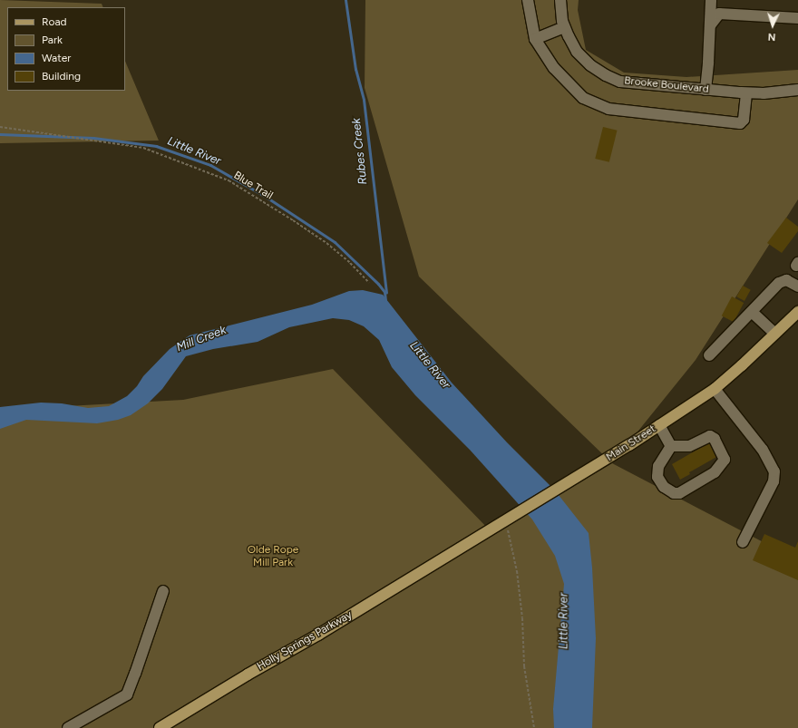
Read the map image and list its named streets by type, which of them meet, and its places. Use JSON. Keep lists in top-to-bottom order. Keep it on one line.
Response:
{"streets":{"main road":["Main Street","Holly Springs Parkway"],"street":["Brooke Boulevard"],"path":["Blue Trail"]},"crossings":[["Main Street","Holly Springs Parkway"]],"water":["Little River","Rubes Creek","Mill Creek"],"parks":["Olde Rope Mill Park"],"legend":["Road","Park","Water","Building"],"north":"bottom"}
